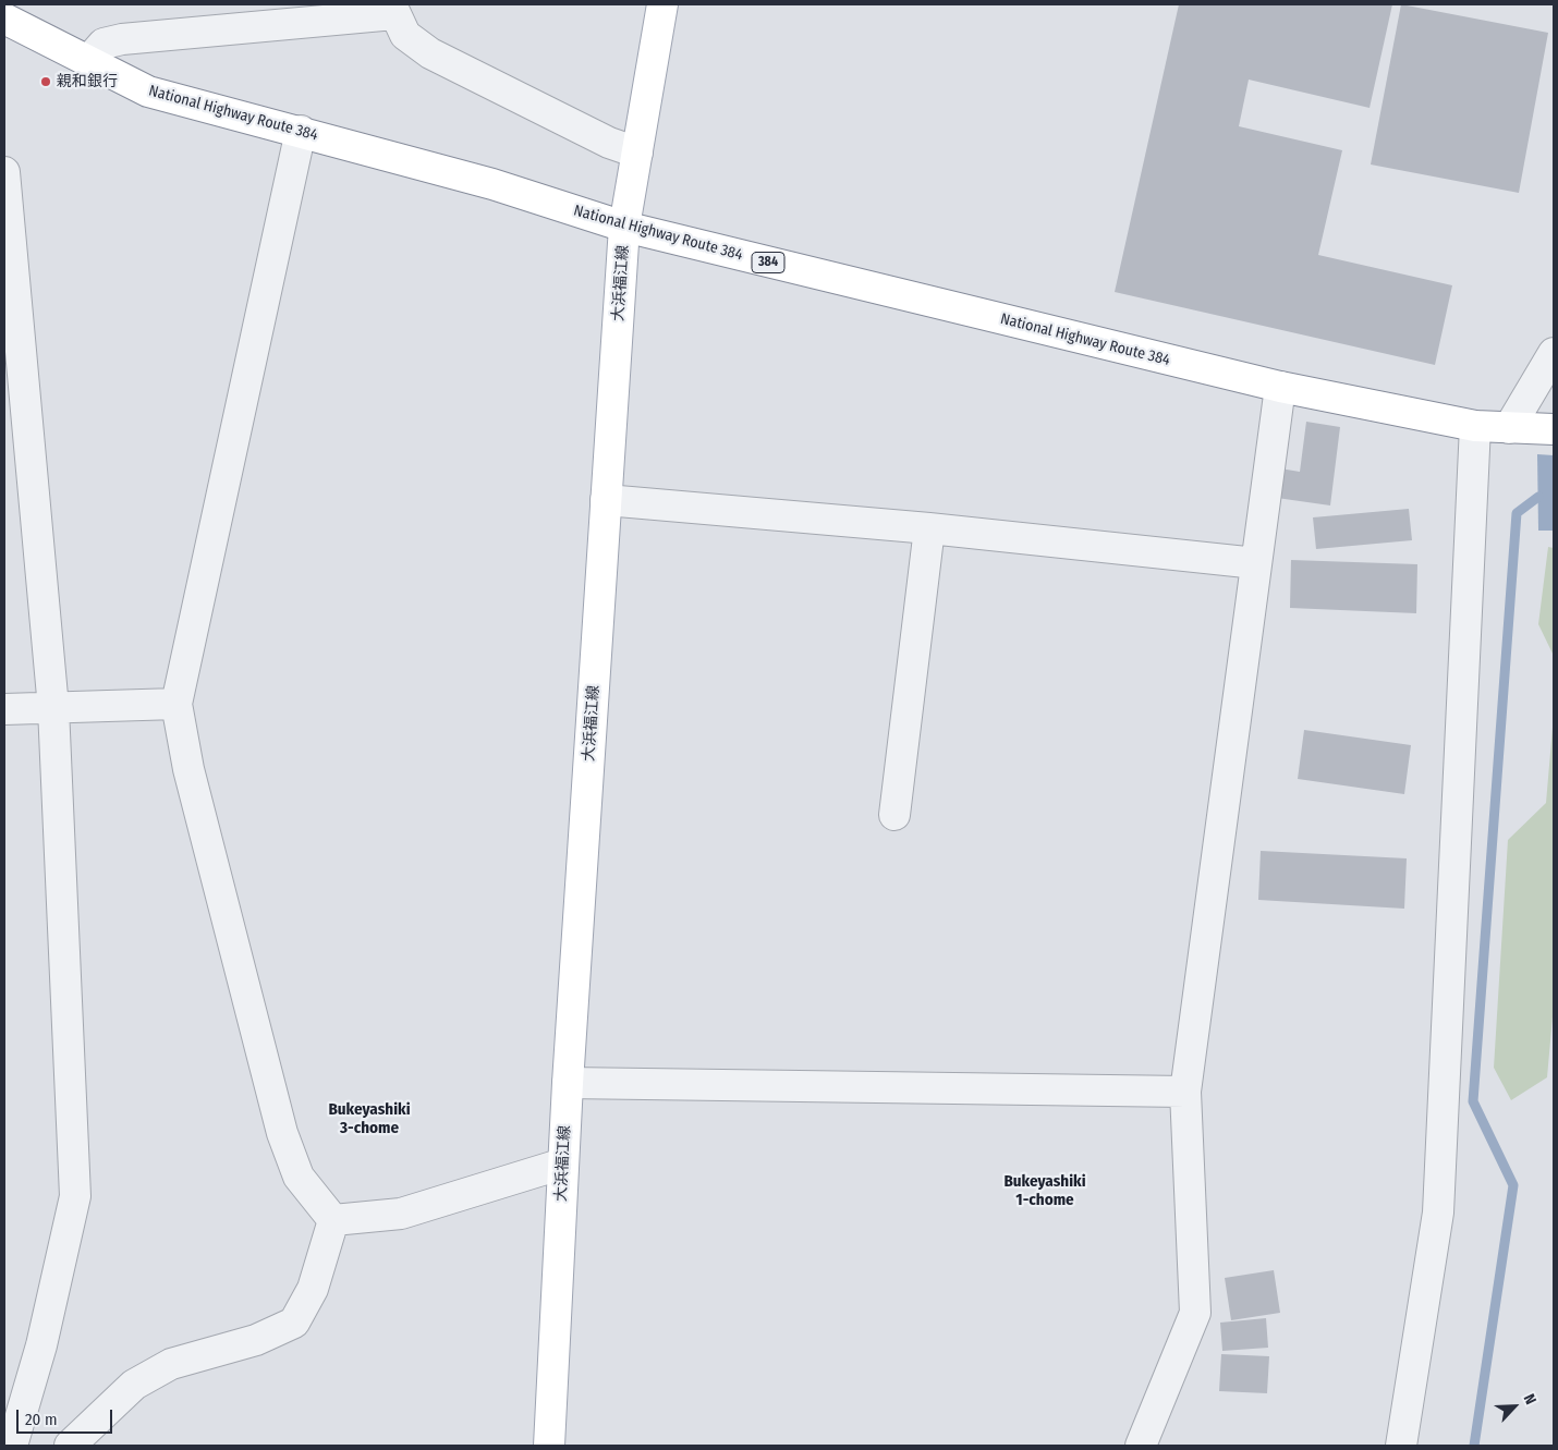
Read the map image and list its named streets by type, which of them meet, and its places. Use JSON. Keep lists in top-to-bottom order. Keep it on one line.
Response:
{"streets":{"main road":["National Highway Route 384","384","大浜福江線"]},"crossings":[["National Highway Route 384","大浜福江線"]],"districts":["Bukeyashiki 3-chome","Bukeyashiki 1-chome"],"places":["親和銀行"],"scale_bar":"20 m","north":"top right"}
